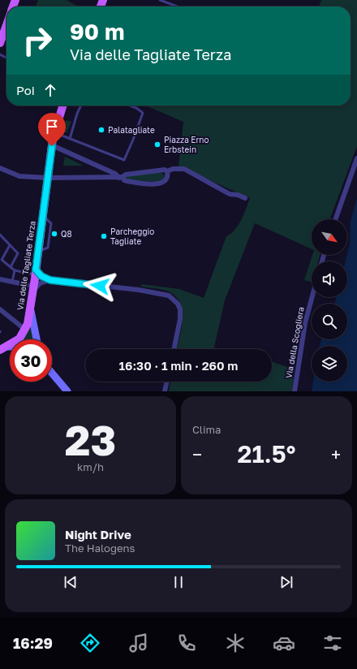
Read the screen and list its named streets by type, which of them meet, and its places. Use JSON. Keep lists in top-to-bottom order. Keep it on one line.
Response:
{"streets":{"main road":["Via delle Tagliate Terza"],"street":["Via della Scogliera"]},"places":["Palatagliate","Piazza Erno Erbstein","Q8","Parcheggio Tagliate"],"north":"bottom right","page":{"turn":["90 m","Via delle Tagliate Terza"],"then":"Poi","limit":"30","trip":"16:30 · 1 min · 260 m","tile":[["23","km/h"],"Clima"],"heat":["−","21.5°","+"],"song":["Night Drive","The Halogens"],"tabs":"16:29"}}
